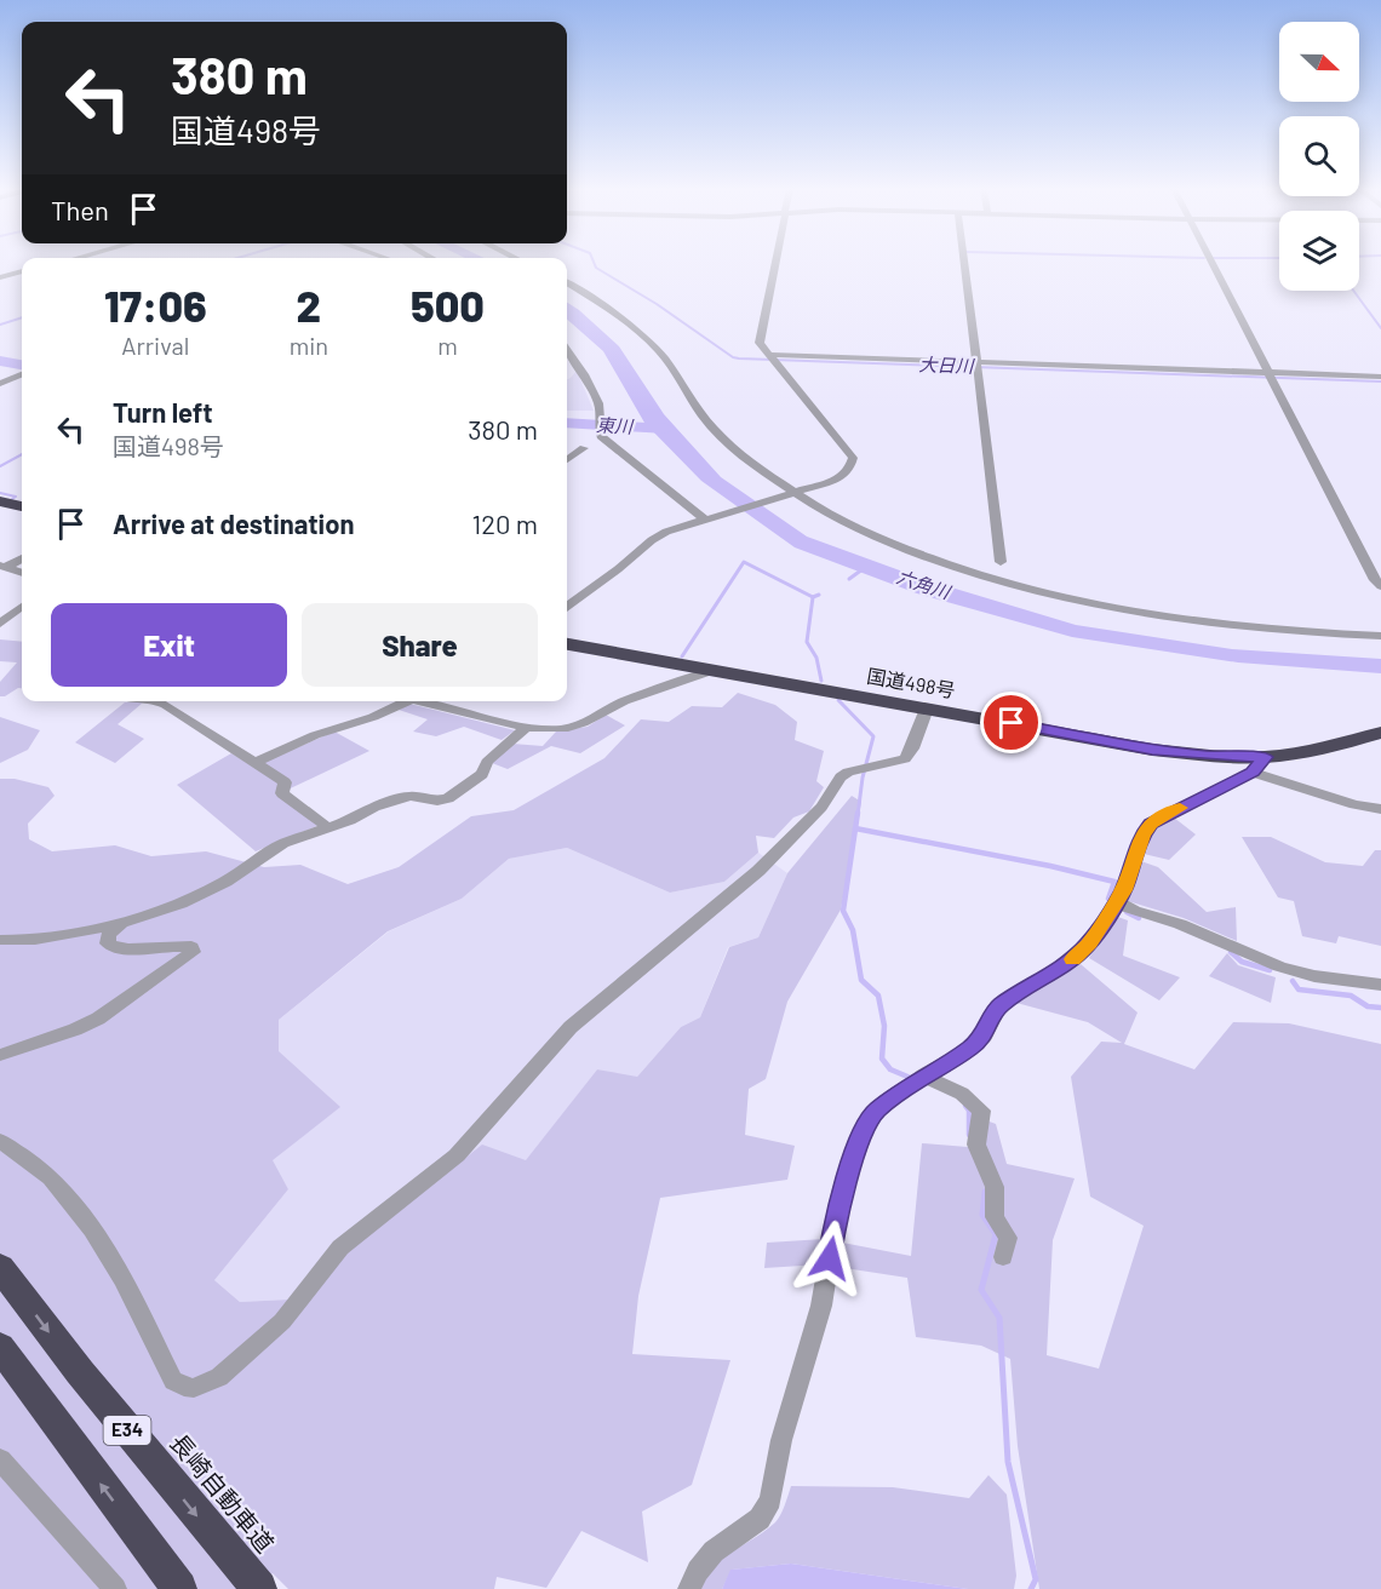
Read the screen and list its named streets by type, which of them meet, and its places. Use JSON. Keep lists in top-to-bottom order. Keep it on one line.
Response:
{"streets":{"highway":["国道498号","E34","長崎自動車道"]},"water":["大日川","東川","六角川"],"north":"right","page":{"turn":["380 m","国道498号"],"then":"Then","eta":["17:06","Arrival","2","min","500","m"],"list":[{"name":"Turn left","note":"国道498号","value":"380 m"},{"name":"Arrive at destination","value":"120 m"}],"buttons":["Exit","Share"]}}
